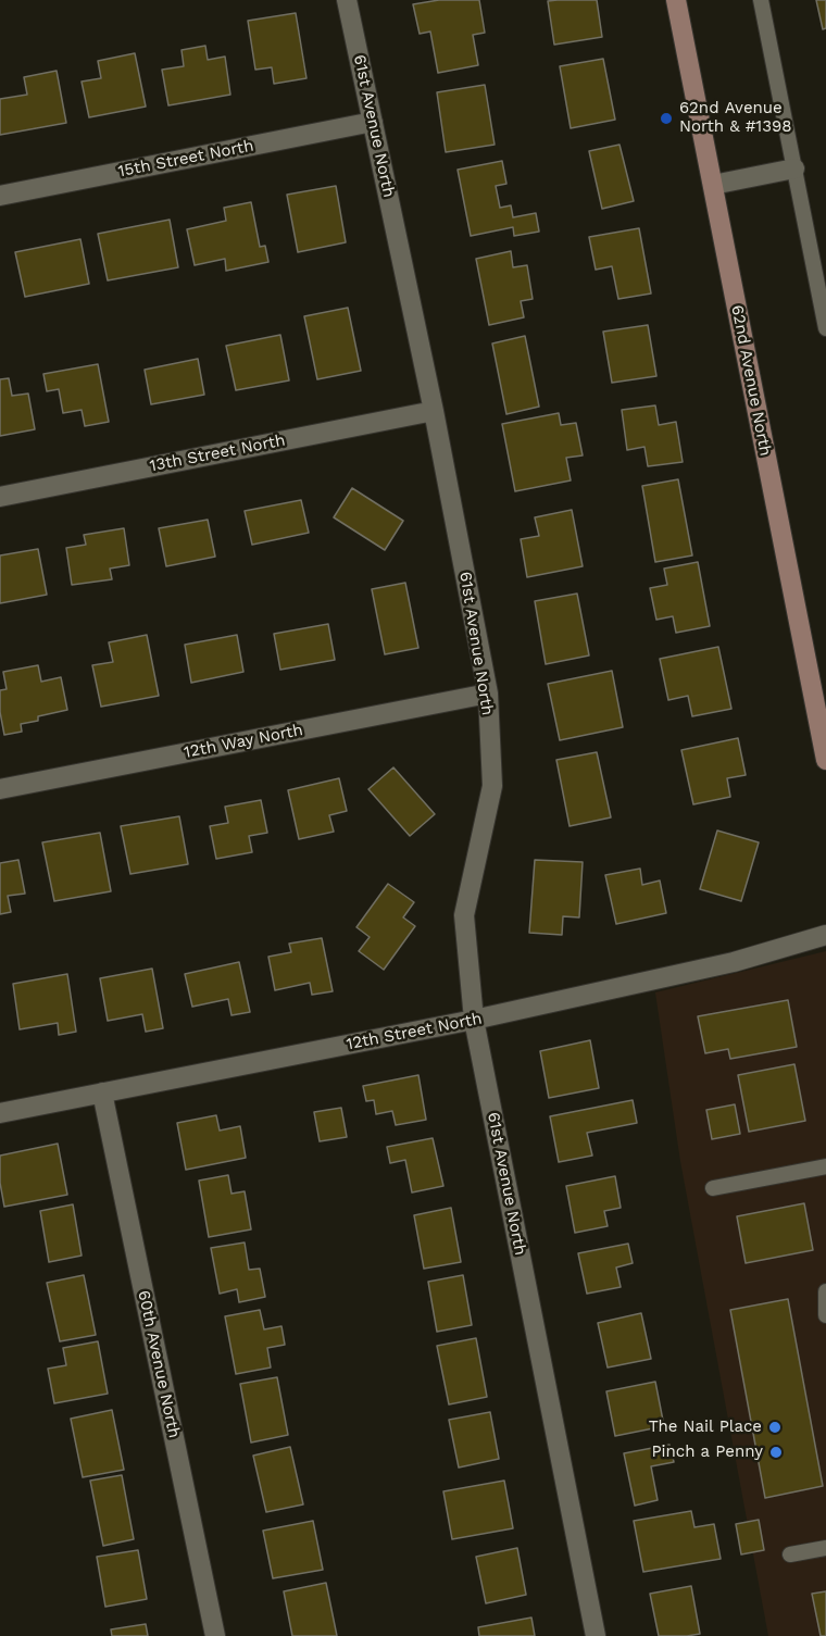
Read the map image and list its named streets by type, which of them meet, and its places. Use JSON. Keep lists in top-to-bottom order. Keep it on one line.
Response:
{"streets":{"street":["61st Avenue North","15th Street North","62nd Avenue North","13th Street North","12th Way North","12th Street North","60th Avenue North"]},"crossings":[["61st Avenue North","15th Street North"],["61st Avenue North","13th Street North"],["61st Avenue North","12th Way North"],["61st Avenue North","12th Street North"],["12th Street North","60th Avenue North"]],"places":["62nd Avenue North & #1398","The Nail Place","Pinch a Penny"]}
